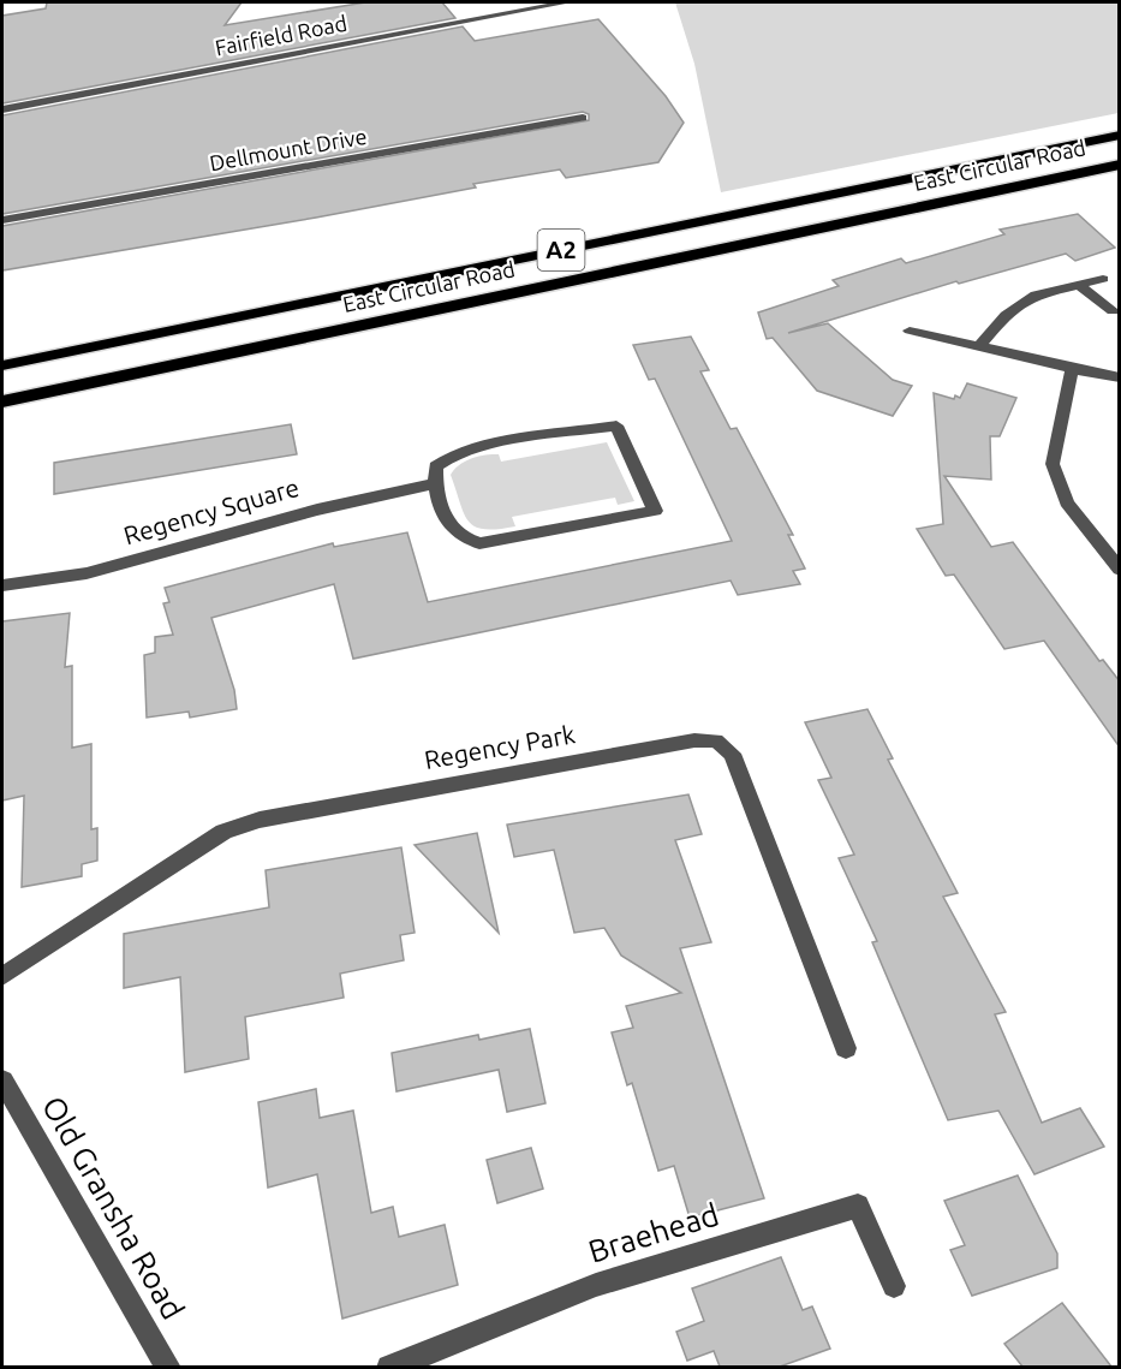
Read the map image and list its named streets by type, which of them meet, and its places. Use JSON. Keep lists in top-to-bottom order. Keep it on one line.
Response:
{"streets":{"highway":["East Circular Road","A2"],"street":["Fairfield Road","Dellmount Drive","Regency Square","Regency Park","Old Gransha Road","Braehead"]}}
